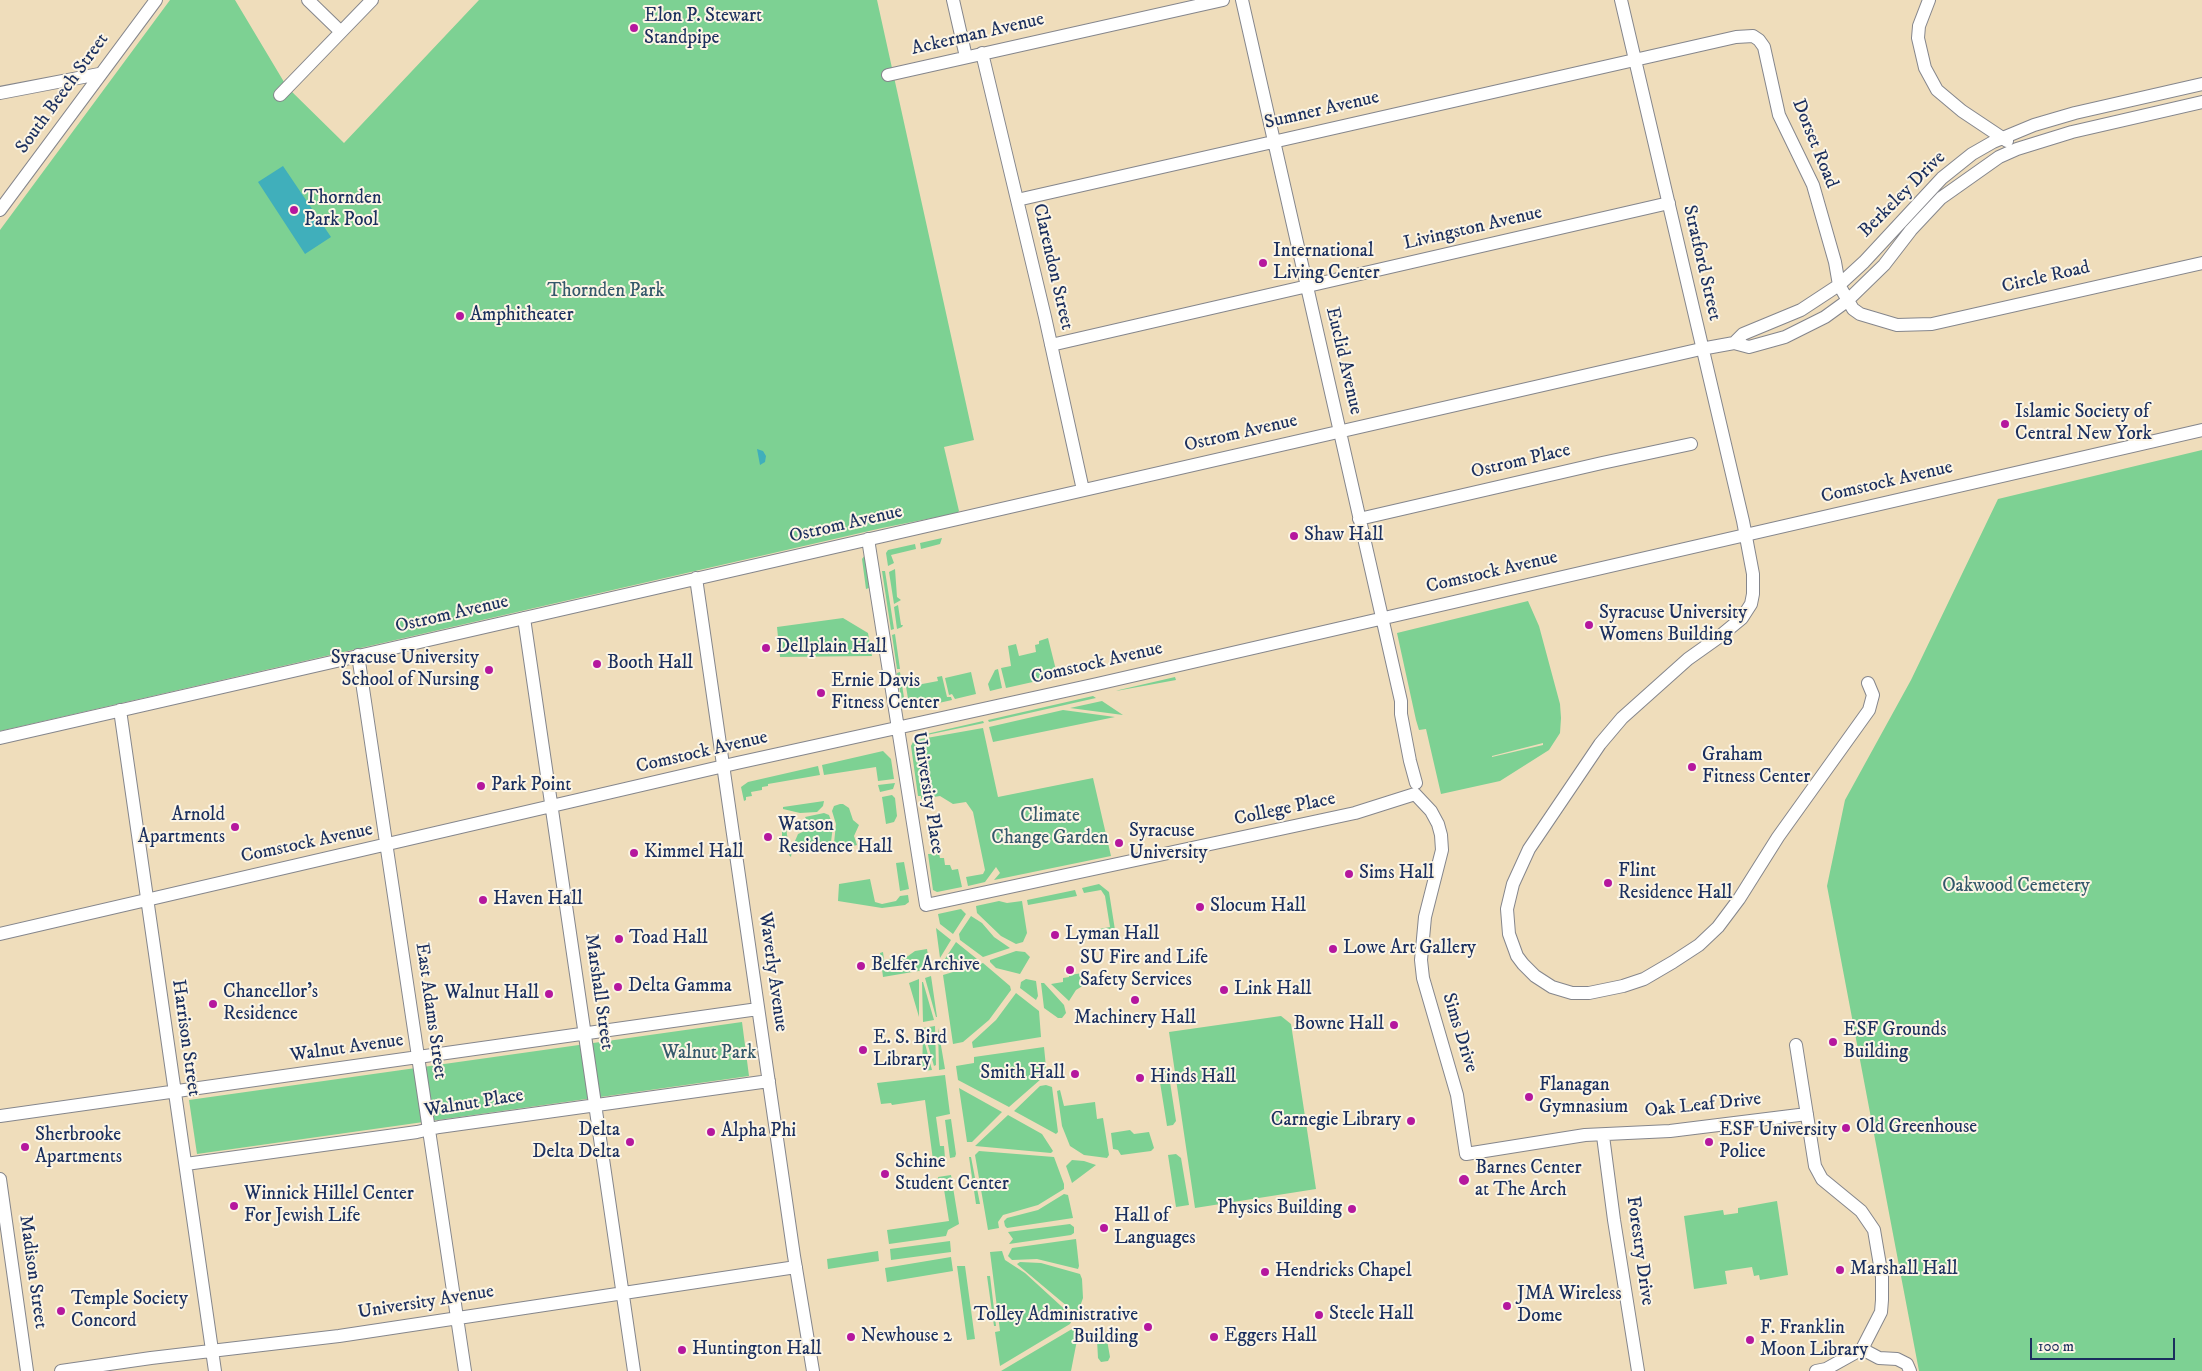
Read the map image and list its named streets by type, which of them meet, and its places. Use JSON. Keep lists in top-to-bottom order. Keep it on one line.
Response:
{"streets":{"street":["Ackerman Avenue","South Beech Street","Sumner Avenue","Dorset Road","Berkeley Drive","Livingston Avenue","Stratford Street","Clarendon Street","Circle Road","Euclid Avenue","Ostrom Avenue","Ostrom Place","Comstock Avenue","University Place","College Place","Waverly Avenue","Marshall Street","East Adams Street","Sims Drive","Harrison Street","Walnut Avenue","Walnut Place","Oak Leaf Drive","Forestry Drive","Madison Street","University Avenue"]},"crossings":[["Ackerman Avenue","Clarendon Street"],["Sumner Avenue","Dorset Road"],["Sumner Avenue","Stratford Street"],["Sumner Avenue","Clarendon Street"],["Sumner Avenue","Euclid Avenue"],["Dorset Road","Berkeley Drive"],["Dorset Road","Stratford Street"],["Dorset Road","Circle Road"],["Berkeley Drive","Stratford Street"],["Berkeley Drive","Ostrom Avenue"],["Livingston Avenue","Stratford Street"],["Livingston Avenue","Clarendon Street"],["Livingston Avenue","Euclid Avenue"],["Stratford Street","Ostrom Avenue"],["Stratford Street","Comstock Avenue"],["Clarendon Street","Ostrom Avenue"],["Euclid Avenue","Ostrom Avenue"],["Euclid Avenue","Ostrom Place"],["Euclid Avenue","Comstock Avenue"],["Euclid Avenue","College Place"],["Euclid Avenue","Sims Drive"],["Ostrom Avenue","University Place"],["Ostrom Avenue","Waverly Avenue"],["Ostrom Avenue","Marshall Street"],["Ostrom Avenue","East Adams Street"],["Ostrom Avenue","Harrison Street"],["Comstock Avenue","University Place"],["Comstock Avenue","Waverly Avenue"],["Comstock Avenue","Marshall Street"],["Comstock Avenue","East Adams Street"],["Comstock Avenue","Harrison Street"],["University Place","College Place"],["College Place","Sims Drive"],["Waverly Avenue","Walnut Avenue"],["Waverly Avenue","Walnut Place"],["Waverly Avenue","University Avenue"],["Marshall Street","Walnut Avenue"],["Marshall Street","Walnut Place"],["Marshall Street","University Avenue"],["East Adams Street","Walnut Avenue"],["East Adams Street","Walnut Place"],["East Adams Street","University Avenue"],["Sims Drive","Oak Leaf Drive"],["Sims Drive","Forestry Drive"],["Harrison Street","Walnut Avenue"],["Harrison Street","Walnut Place"],["Harrison Street","University Avenue"],["Oak Leaf Drive","Forestry Drive"]],"parks":["Thornden Park","Climate Change Garden","Oakwood Cemetery","Walnut Park"],"places":["Elon P. Stewart Standpipe","Thornden Park Pool","International Living Center","Amphitheater","Islamic Society of Central New York","Shaw Hall","Syracuse University Womens Building","Dellplain Hall","Booth Hall","Syracuse University School of Nursing","Ernie Davis Fitness Center","Graham Fitness Center","Park Point","Arnold Apartments","Watson Residence Hall","Syracuse University","Kimmel Hall","Sims Hall","Flint Residence Hall","Haven Hall","Slocum Hall","Lyman Hall","Toad Hall","Lowe Art Gallery","Belfer Archive","SU Fire and Life Safety Services","Delta Gamma","Link Hall","Walnut Hall","Machinery Hall","Chancellor's Residence","Bowne Hall","ESF Grounds Building","E. S. Bird Library","Smith Hall","Hinds Hall","Flanagan Gymnasium","Carnegie Library","Old Greenhouse","Alpha Phi","Delta Delta Delta","ESF University Police","Sherbrooke Apartments","Schine Student Center","Barnes Center at The Arch","Winnick Hillel Center For Jewish Life","Physics Building","Hall of Languages","Marshall Hall","Hendricks Chapel","JMA Wireless Dome","Temple Society Concord","Steele Hall","Tolley Administrative Building","Newhouse 2","Eggers Hall","F. Franklin Moon Library","Huntington Hall"],"scale_bar":"100 m"}
